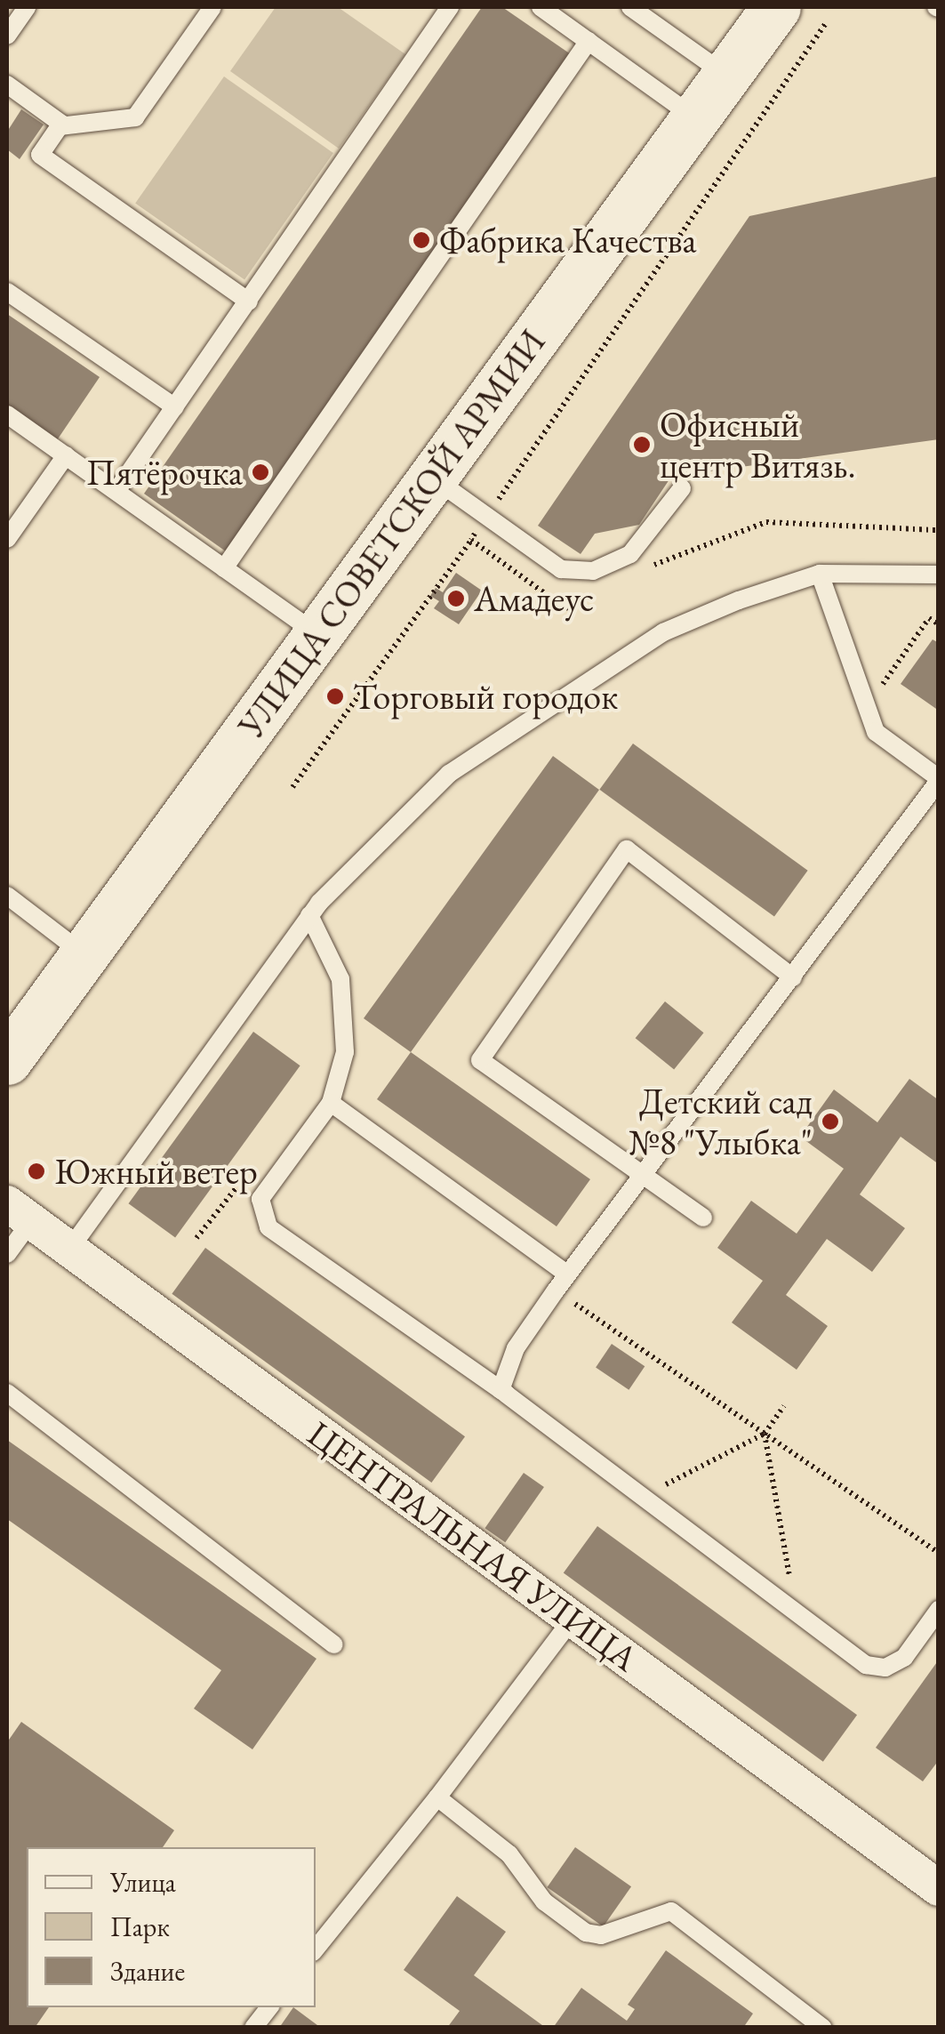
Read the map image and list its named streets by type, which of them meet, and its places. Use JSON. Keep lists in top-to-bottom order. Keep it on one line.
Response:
{"streets":{"main road":["УЛИЦА СОВЕТСКОЙ АРМИИ"],"street":["ЦЕНТРАЛЬНАЯ УЛИЦА"]},"places":["Фабрика Качества","Офисный центр Витязь.","Пятёрочка","Амадеус","Торговый городок","Детский сад №8 \"Улыбка\"","Южный ветер"],"legend":["Улица","Парк","Здание"]}
